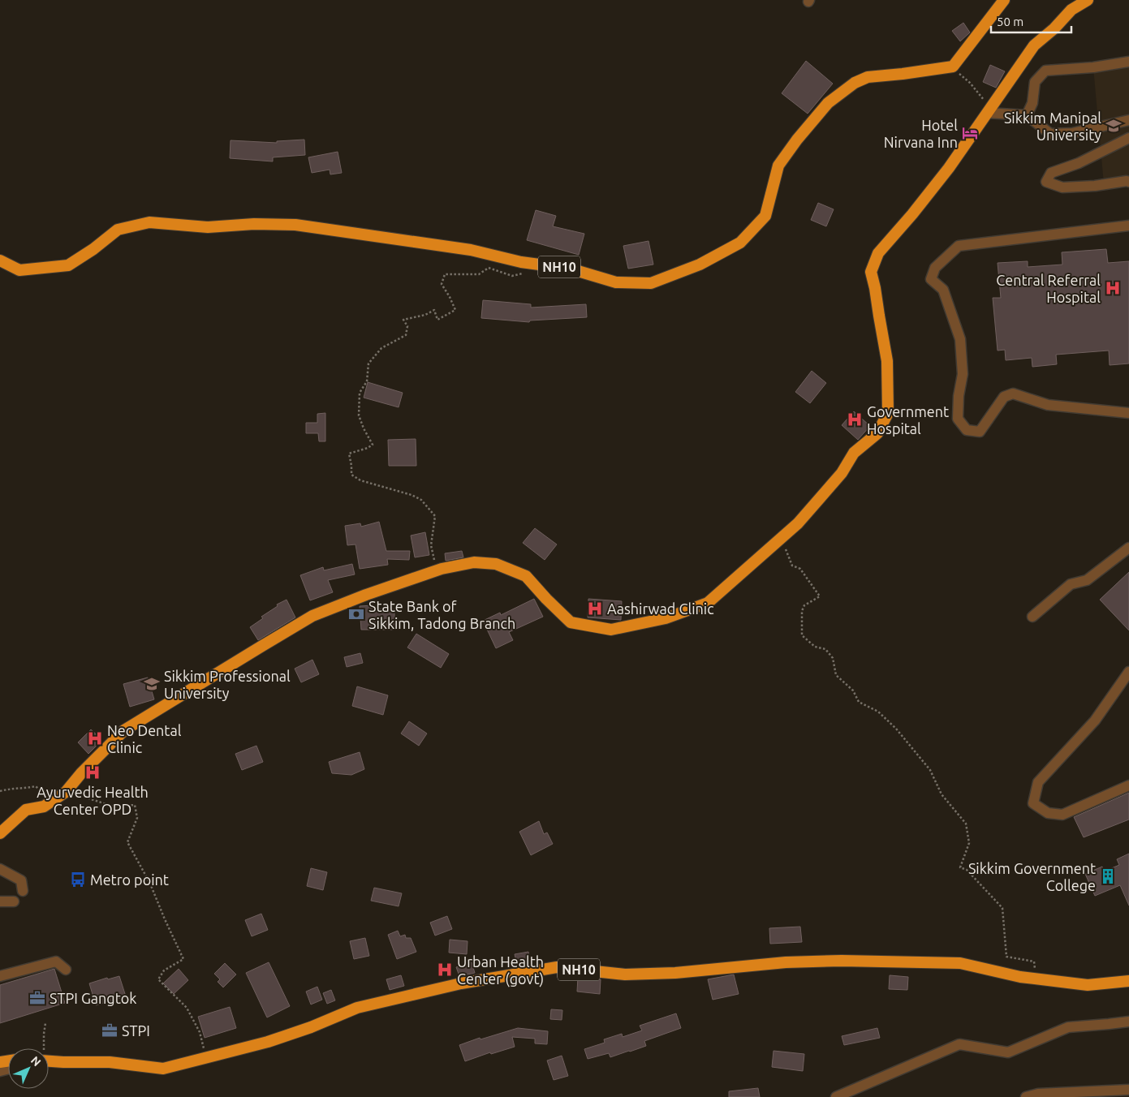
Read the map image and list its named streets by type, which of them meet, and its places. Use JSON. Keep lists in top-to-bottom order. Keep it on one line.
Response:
{"streets":{"highway":["NH10"]},"places":{"school or university":["Sikkim Manipal University","Sikkim Professional University"],"hotel":["Hotel Nirvana Inn"],"hospital":["Central Referral Hospital","Government Hospital","Aashirwad Clinic","Neo Dental Clinic","Ayurvedic Health Center OPD","Urban Health Center (govt)"],"bank":["State Bank of Sikkim, Tadong Branch"],"building":["Sikkim Government College"],"bus stop":["Metro point"],"office":["STPI Gangtok","STPI"]},"scale_bar":"50 m","north":"top right"}
